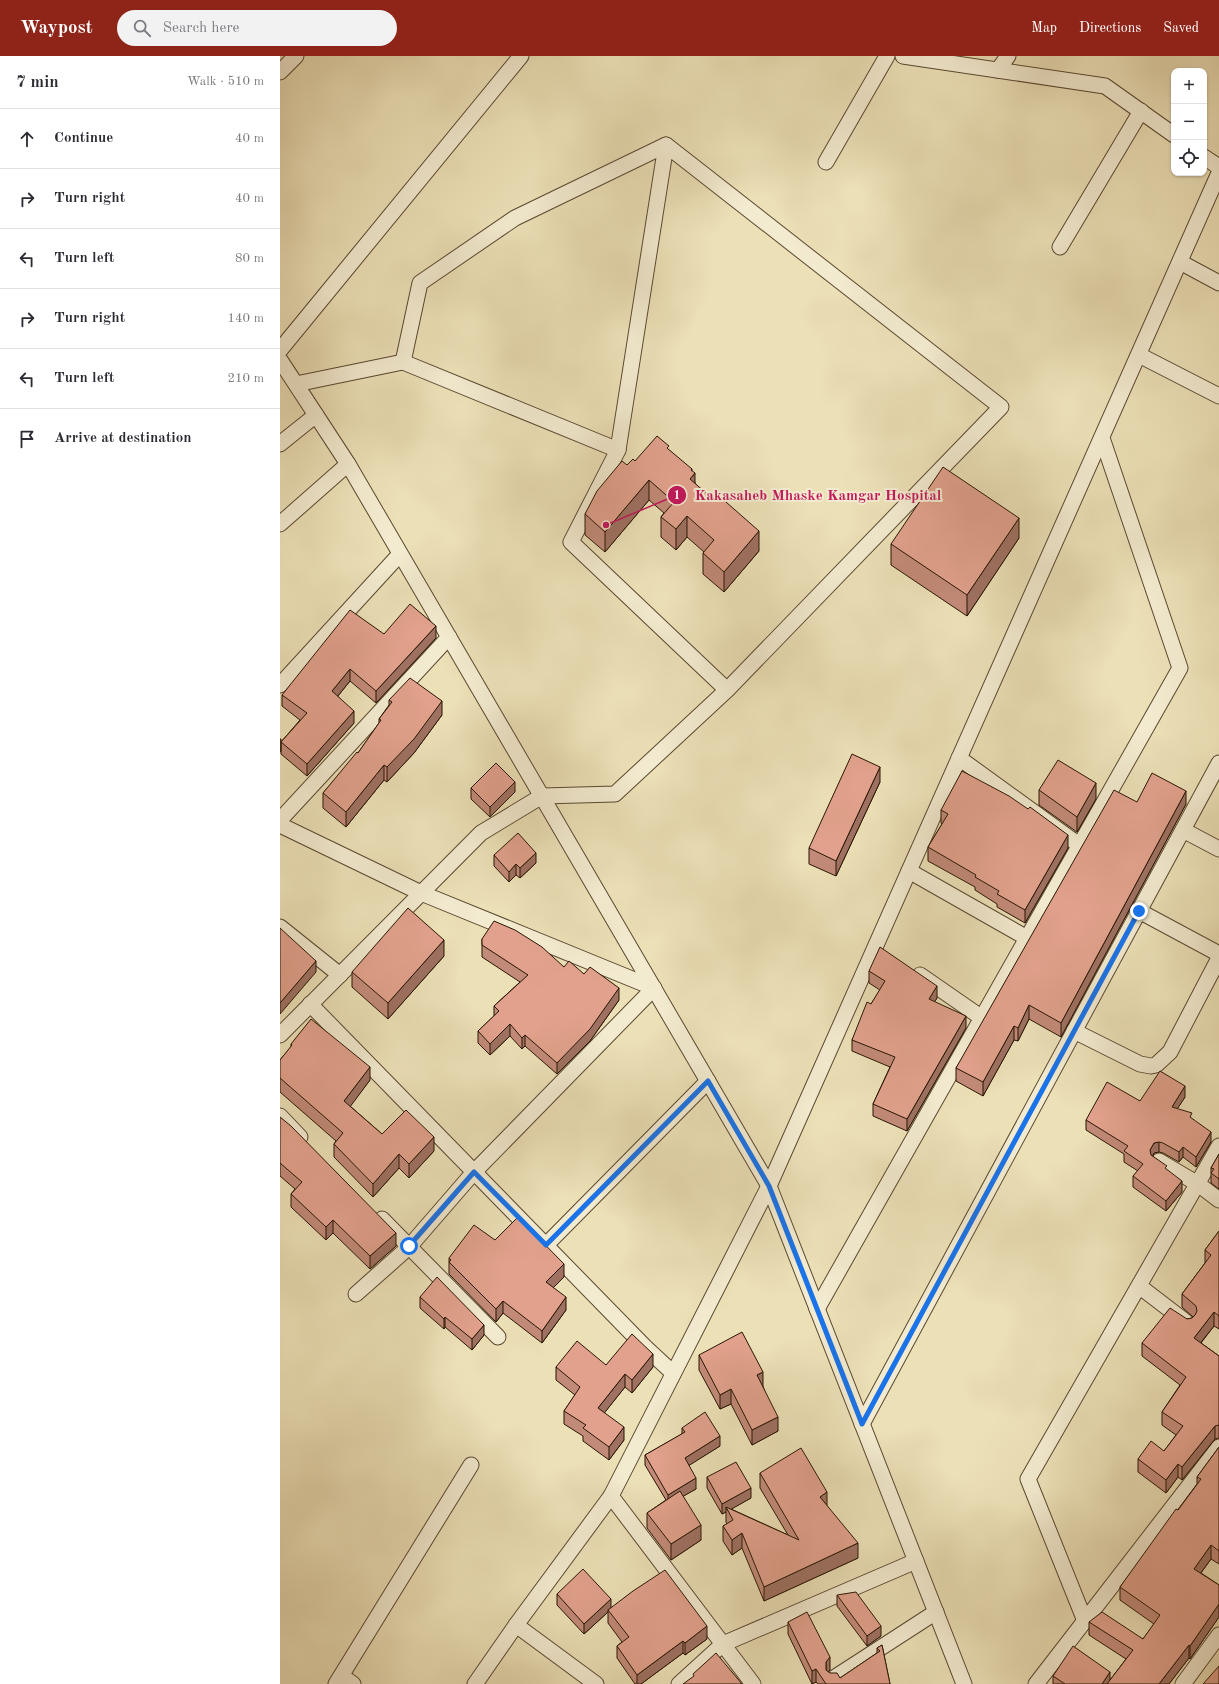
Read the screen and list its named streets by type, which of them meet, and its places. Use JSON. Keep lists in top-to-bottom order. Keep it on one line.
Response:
{"places":["Kakasaheb Mhaske Kamgar Hospital"],"page":{"header":"Waypost","search":"Search here","nav":["Map","Directions","Saved"],"heading":["7 min","Walk · 510 m"],"map_buttons":["+","−"],"list":[["Continue","40 m"],["Turn right","40 m"],["Turn left","80 m"],["Turn right","140 m"],["Turn left","210 m"],"Arrive at destination"]}}
